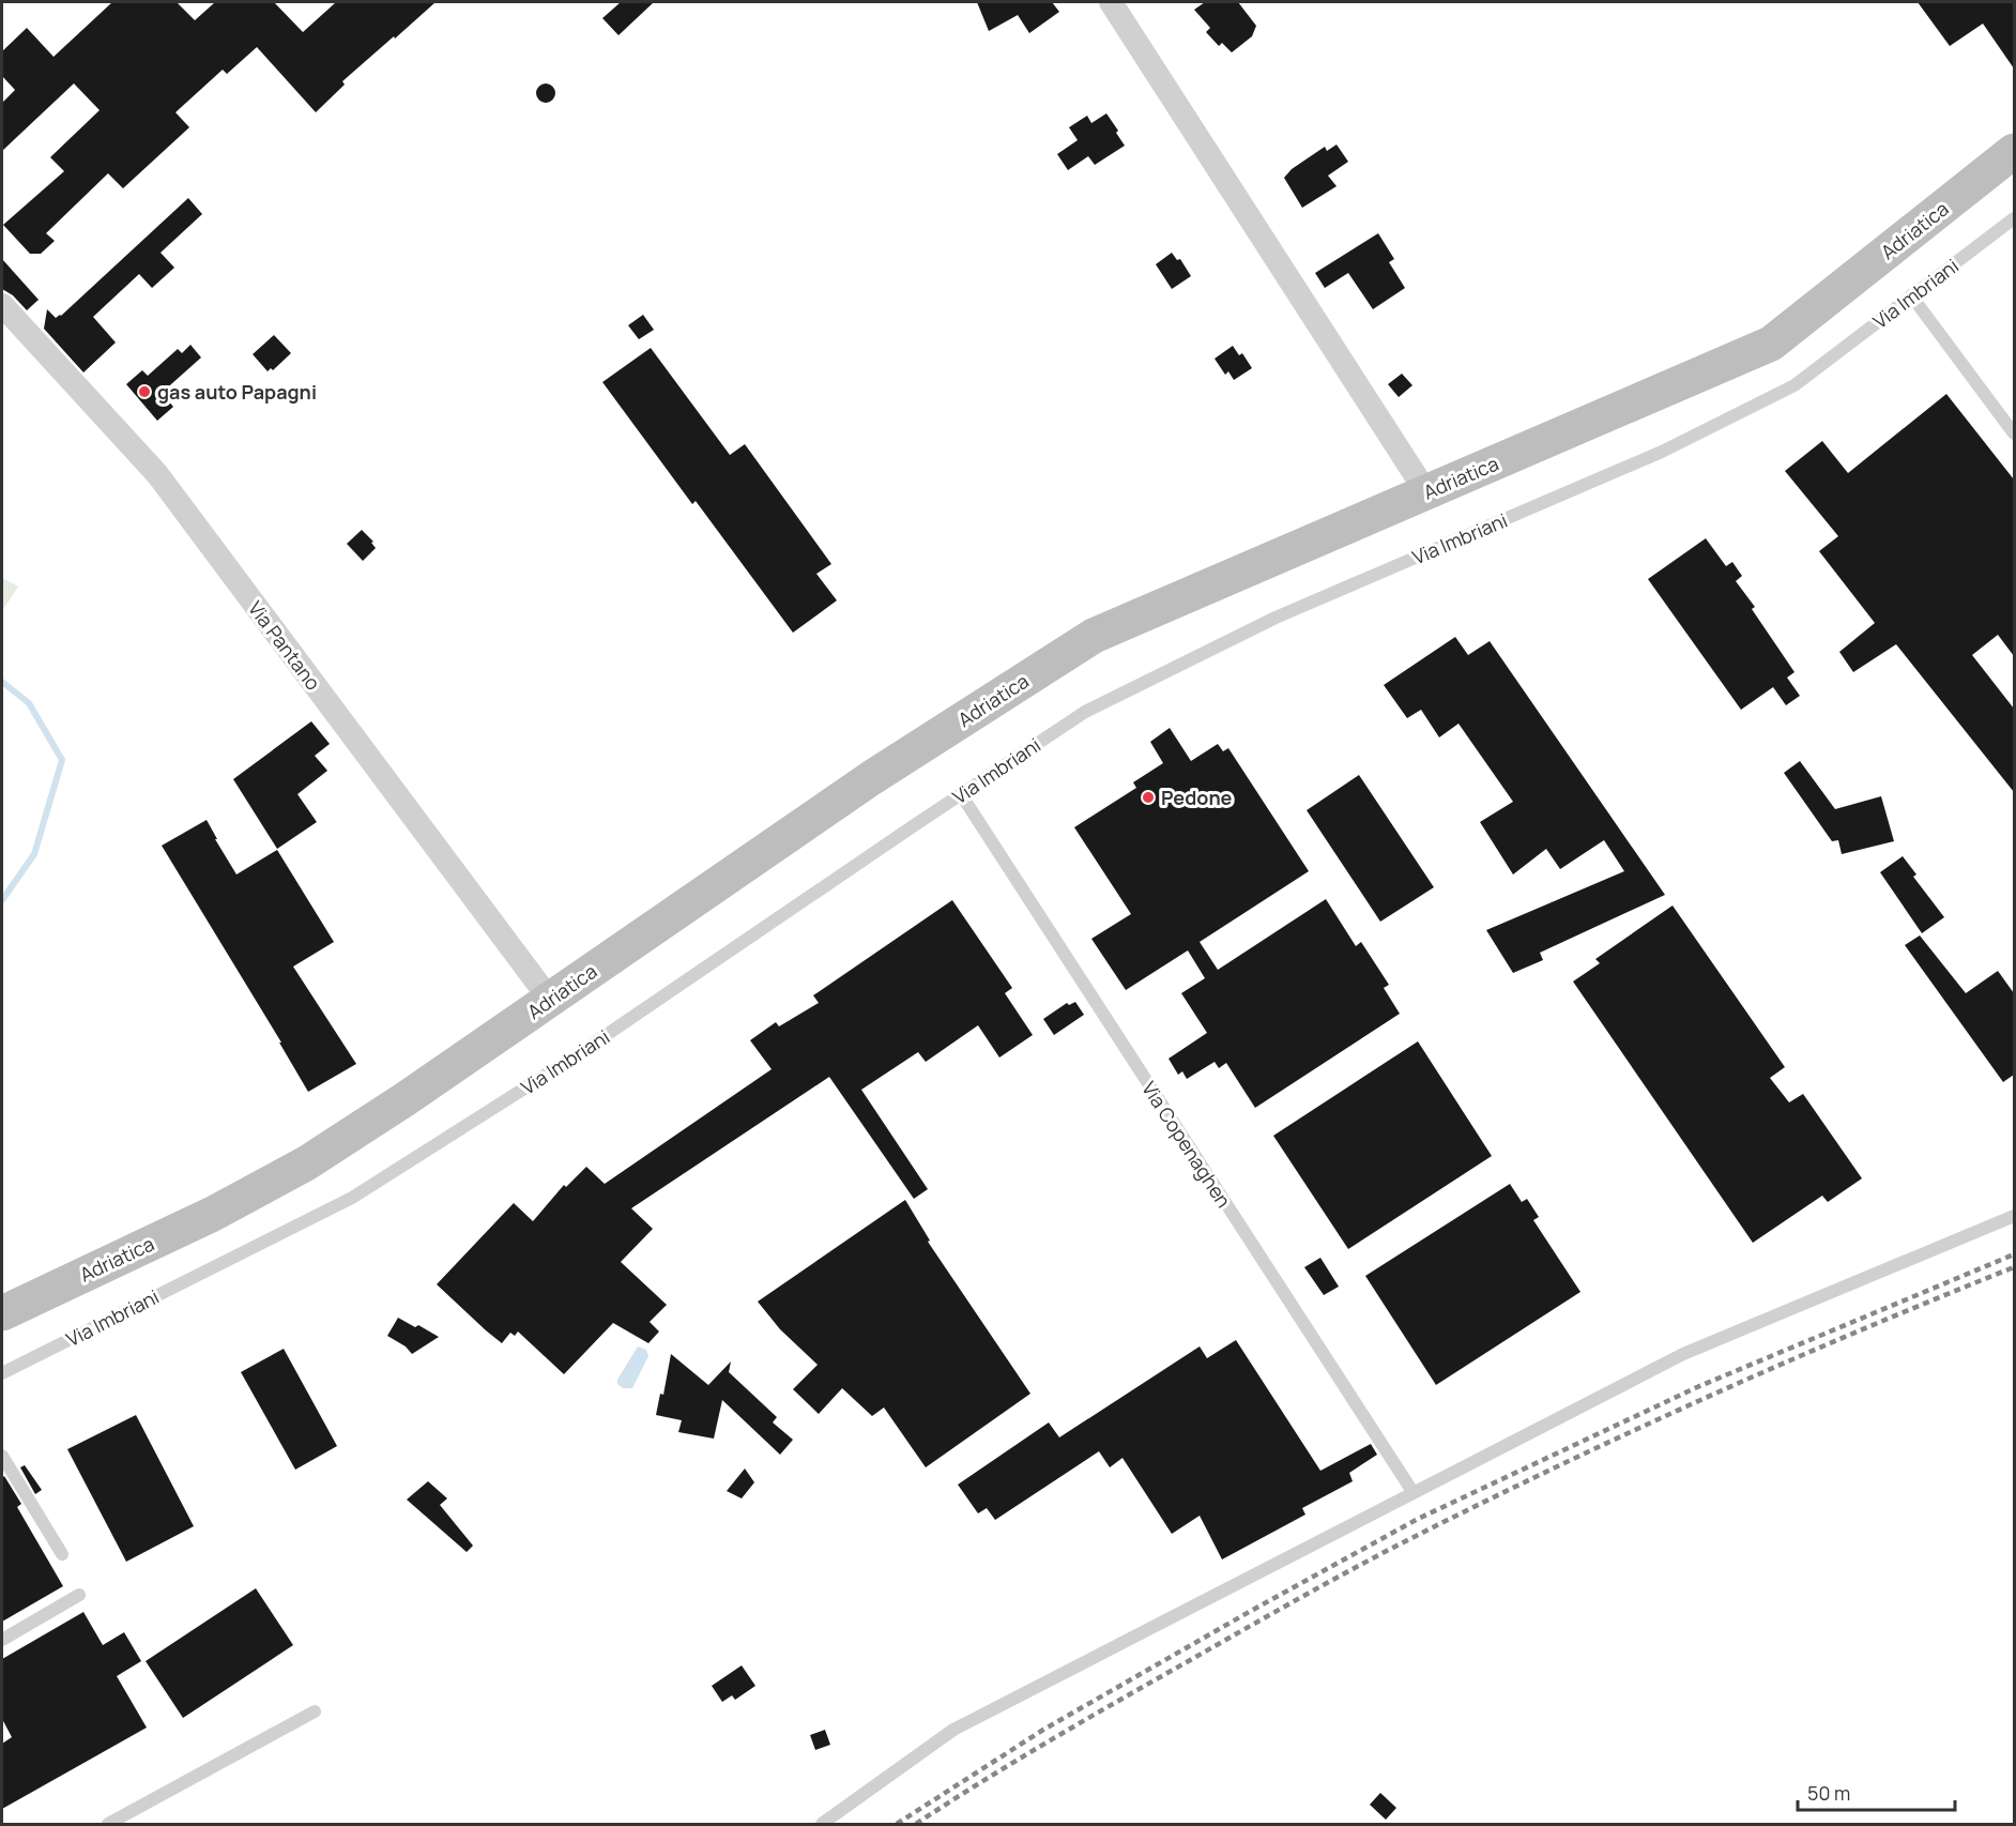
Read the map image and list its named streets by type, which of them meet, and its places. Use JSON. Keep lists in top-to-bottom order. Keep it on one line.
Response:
{"streets":{"main road":["Adriatica"],"street":["Via Pantano"],"lane":["Via Imbriani","Via Copenaghen"]},"crossings":[["Adriatica","Via Pantano"],["Via Imbriani","Via Copenaghen"]],"places":["gas auto Papagni","Pedone"],"scale_bar":"50 m"}
